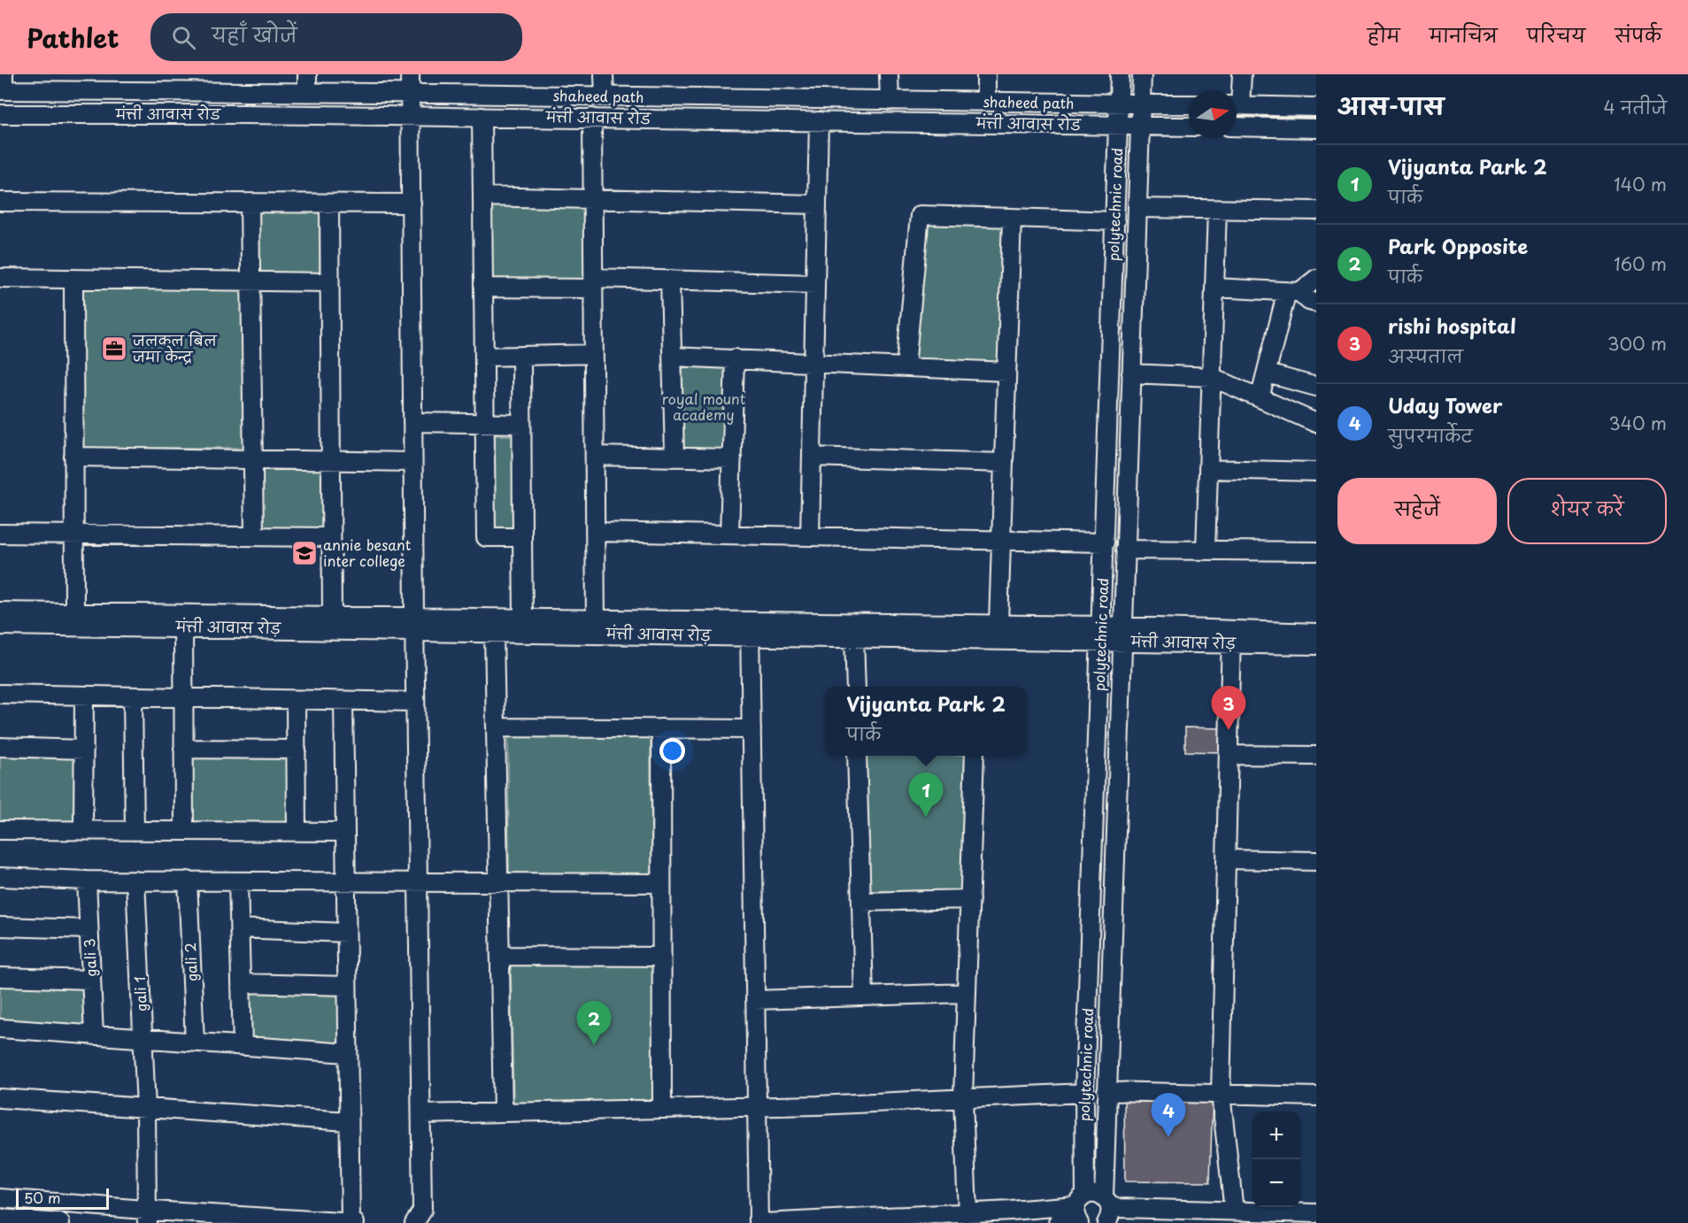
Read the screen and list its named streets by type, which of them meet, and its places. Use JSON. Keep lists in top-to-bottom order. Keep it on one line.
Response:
{"streets":{"street":["shaheed path","मंत्ती आवास रोड","polytechnic road","मंत्ती आवास रोड़","gali 3","gali 2","gali 1"]},"crossings":[["shaheed path","polytechnic road"],["मंत्ती आवास रोड","polytechnic road"],["polytechnic road","मंत्ती आवास रोड़"]],"parks":["royal mount academy"],"places":{"office":["जलकल बिल जमा केन्द्र"],"school or university":["annie besant inter college"]},"scale_bar":"50 m","north":"right","page":{"header":"Pathlet","search":"यहाँ खोजें","nav":["होम","मानचित्र","परिचय","संपर्क"],"heading":["आस-पास","4 नतीजे"],"list":[{"mark":"1","name":"Vijyanta Park 2","note":"पार्क","value":"140 m"},{"mark":"2","name":"Park Opposite","note":"पार्क","value":"160 m"},{"mark":"3","name":"rishi hospital","note":"अस्पताल","value":"300 m"},{"mark":"4","name":"Uday Tower","note":"सुपरमार्केट","value":"340 m"}],"buttons":["सहेजें","शेयर करें"],"pins":["3","1","2","4"],"popup":["Vijyanta Park 2","पार्क"],"map_buttons":["+","−"],"scale":"50 m"}}
